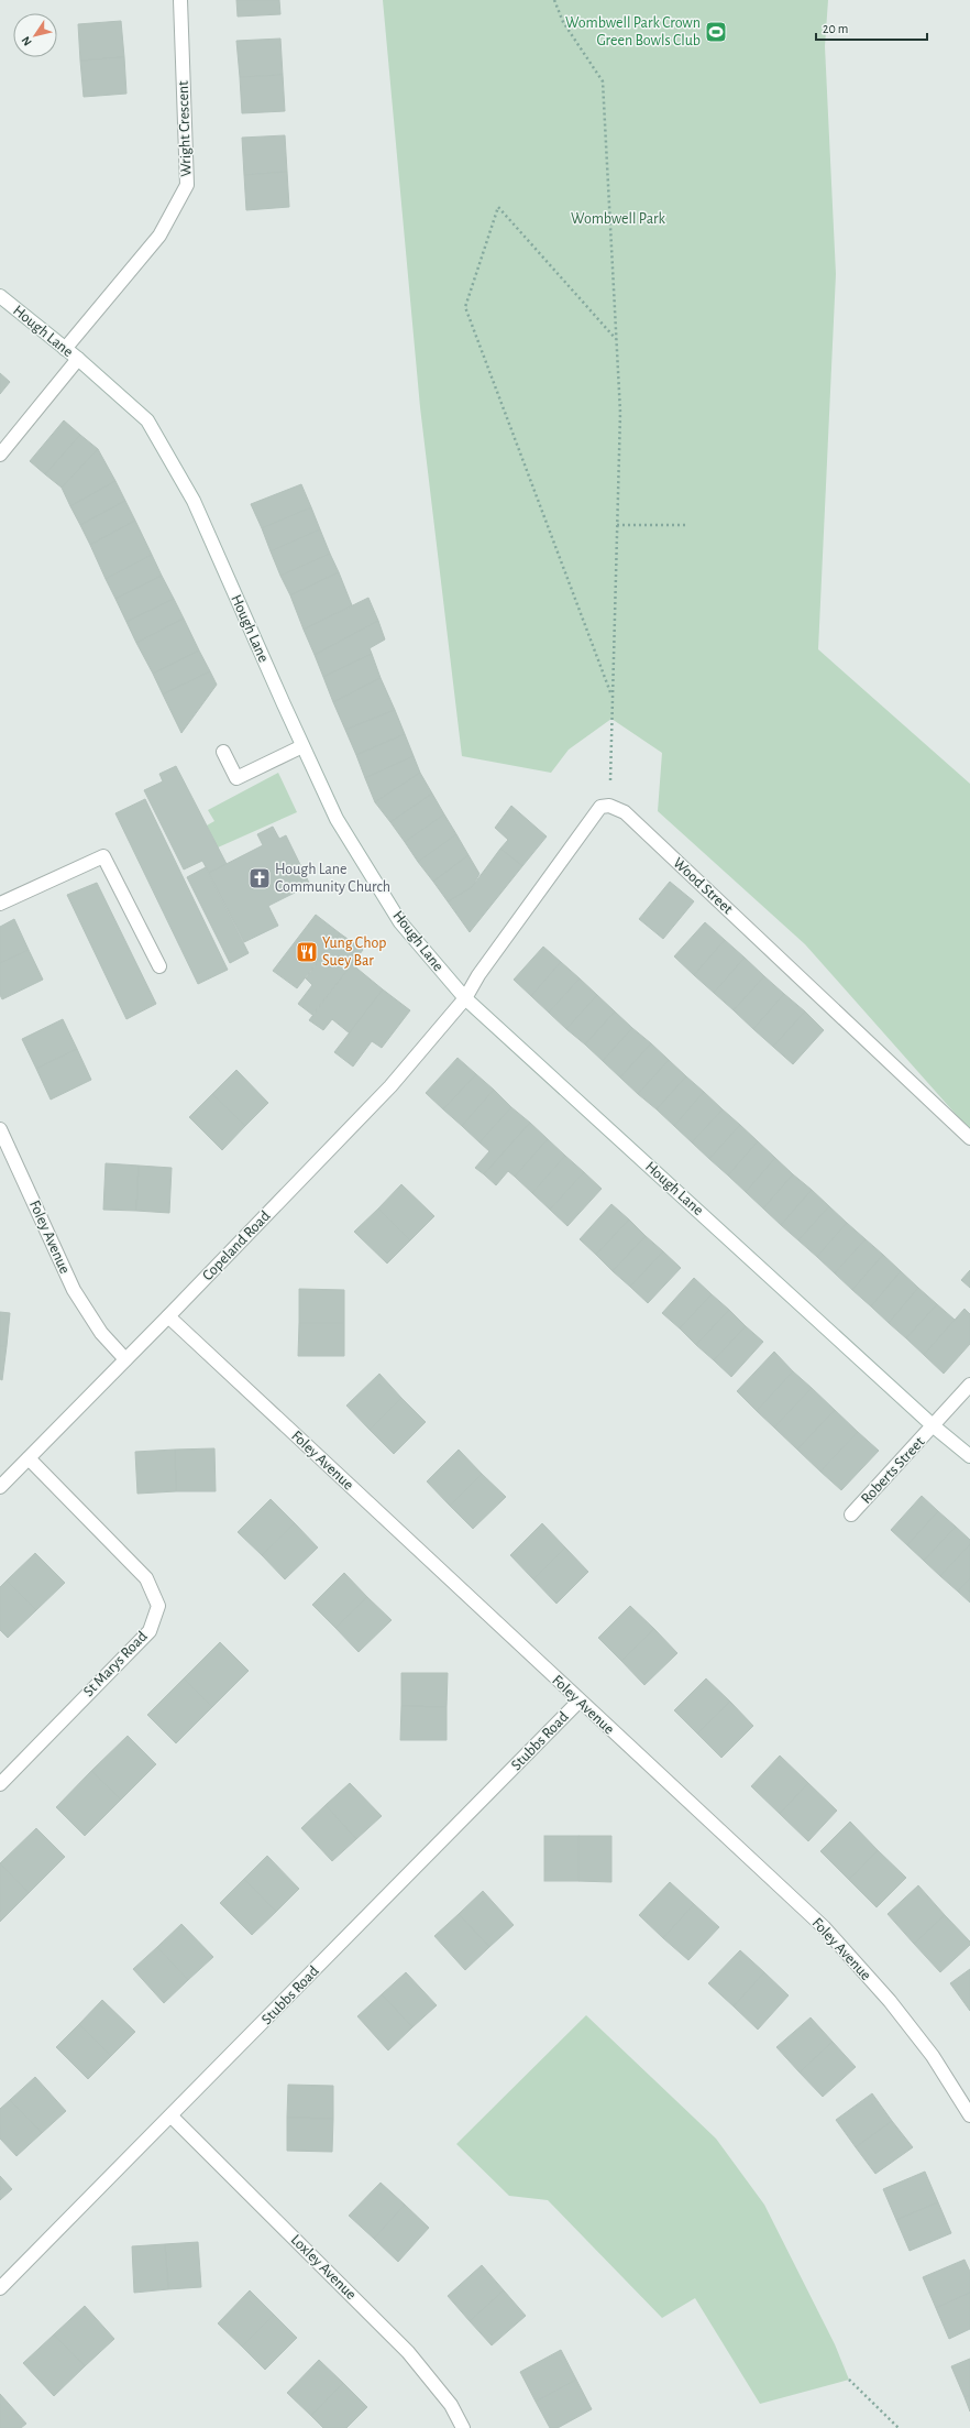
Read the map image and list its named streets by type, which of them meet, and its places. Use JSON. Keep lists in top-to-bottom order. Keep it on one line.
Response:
{"streets":{"street":["Wright Crescent","Hough Lane","Wood Street","Foley Avenue","Copeland Road","Roberts Street","St Marys Road","Stubbs Road","Loxley Avenue"]},"crossings":[["Wright Crescent","Hough Lane"],["Hough Lane","Copeland Road"],["Hough Lane","Roberts Street"],["Foley Avenue","Copeland Road"],["Foley Avenue","Stubbs Road"],["Copeland Road","St Marys Road"],["Stubbs Road","Loxley Avenue"]],"parks":["Wombwell Park"],"places":{"sports":["Wombwell Park Crown Green Bowls Club"],"church":["Hough Lane Community Church"],"restaurant":["Yung Chop Suey Bar"]},"scale_bar":"20 m","north":"bottom left"}
